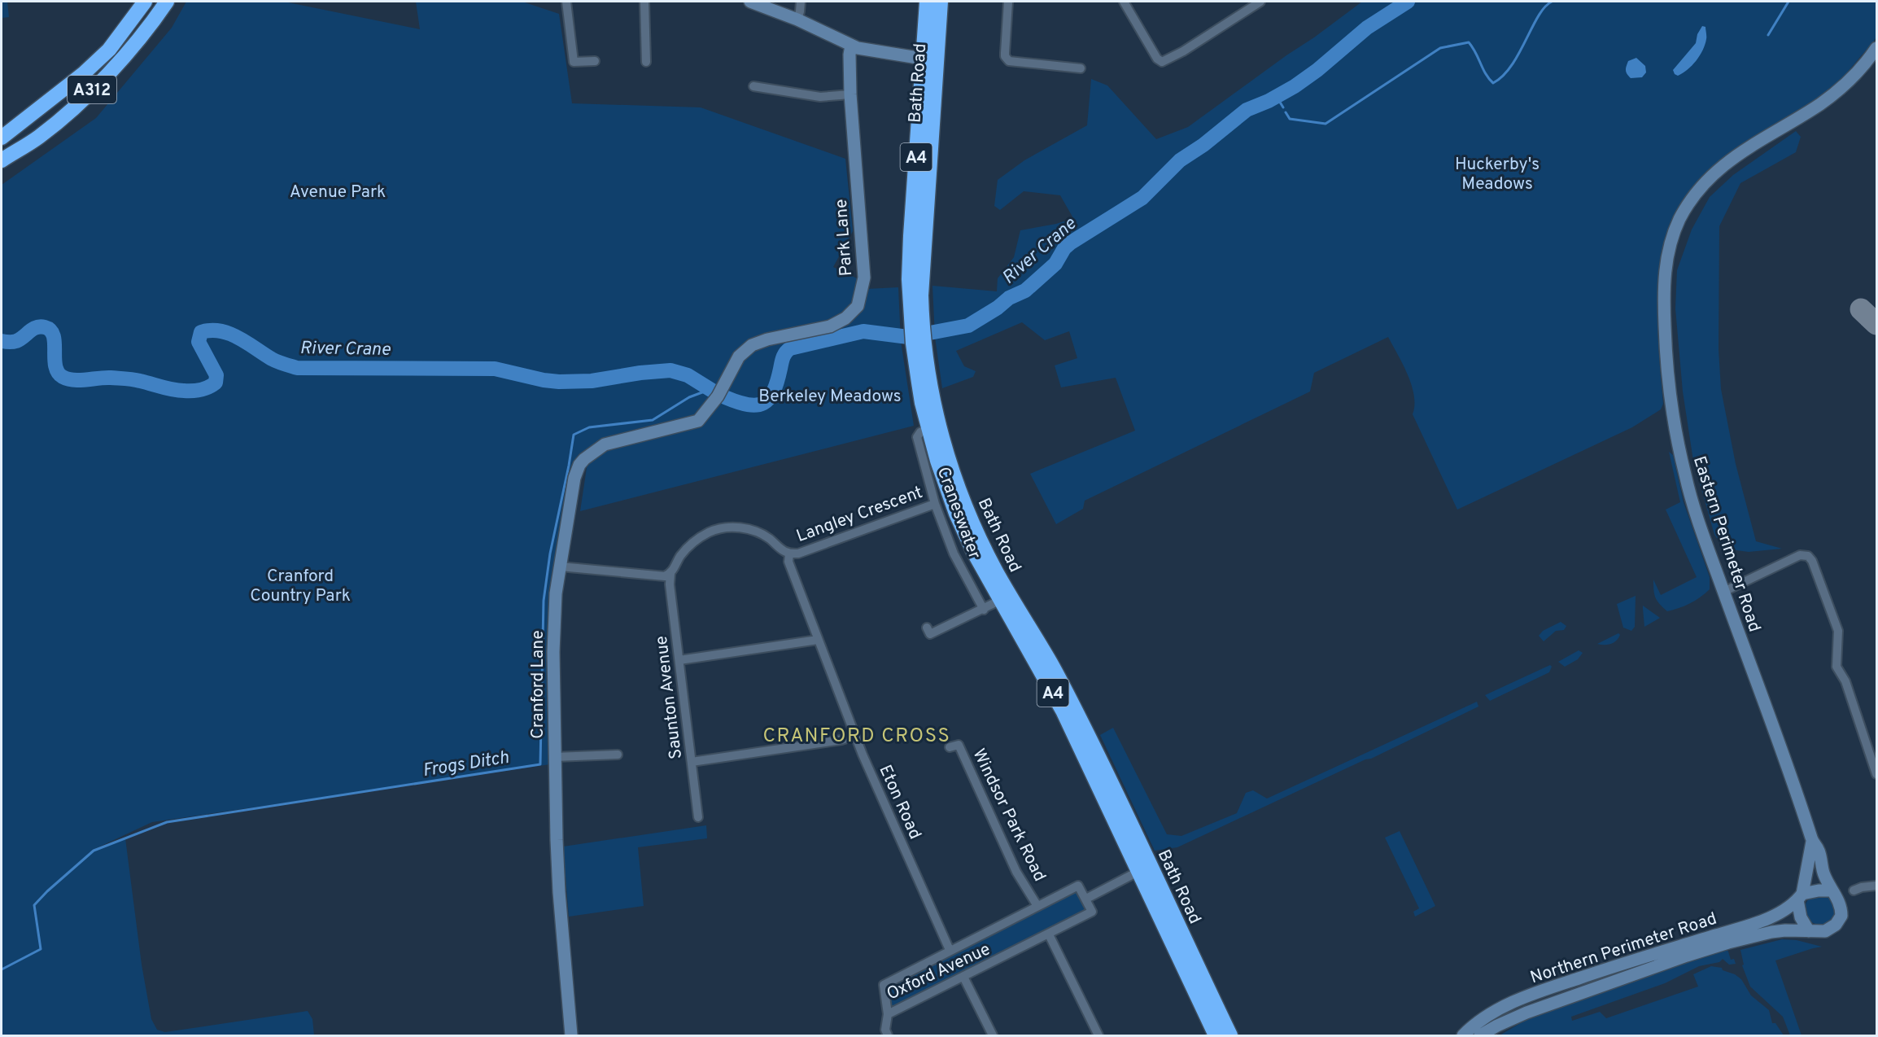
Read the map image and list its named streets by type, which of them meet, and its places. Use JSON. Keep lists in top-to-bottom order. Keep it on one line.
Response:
{"streets":{"highway":["Bath Road","A312","A4"],"street":["Park Lane","Craneswater","Langley Crescent","Eastern Perimeter Road","Cranford Lane","Saunton Avenue","Eton Road","Windsor Park Road","Northern Perimeter Road","Oxford Avenue"]},"crossings":[["Bath Road","Craneswater"],["Park Lane","Cranford Lane"],["Craneswater","Langley Crescent"],["Langley Crescent","Saunton Avenue"],["Langley Crescent","Eton Road"],["Eastern Perimeter Road","Northern Perimeter Road"],["Eton Road","Oxford Avenue"],["Windsor Park Road","Oxford Avenue"]],"districts":["CRANFORD CROSS"],"water":["River Crane","Frogs Ditch"],"parks":["Huckerby's Meadows","Avenue Park","Berkeley Meadows","Cranford Country Park"]}
